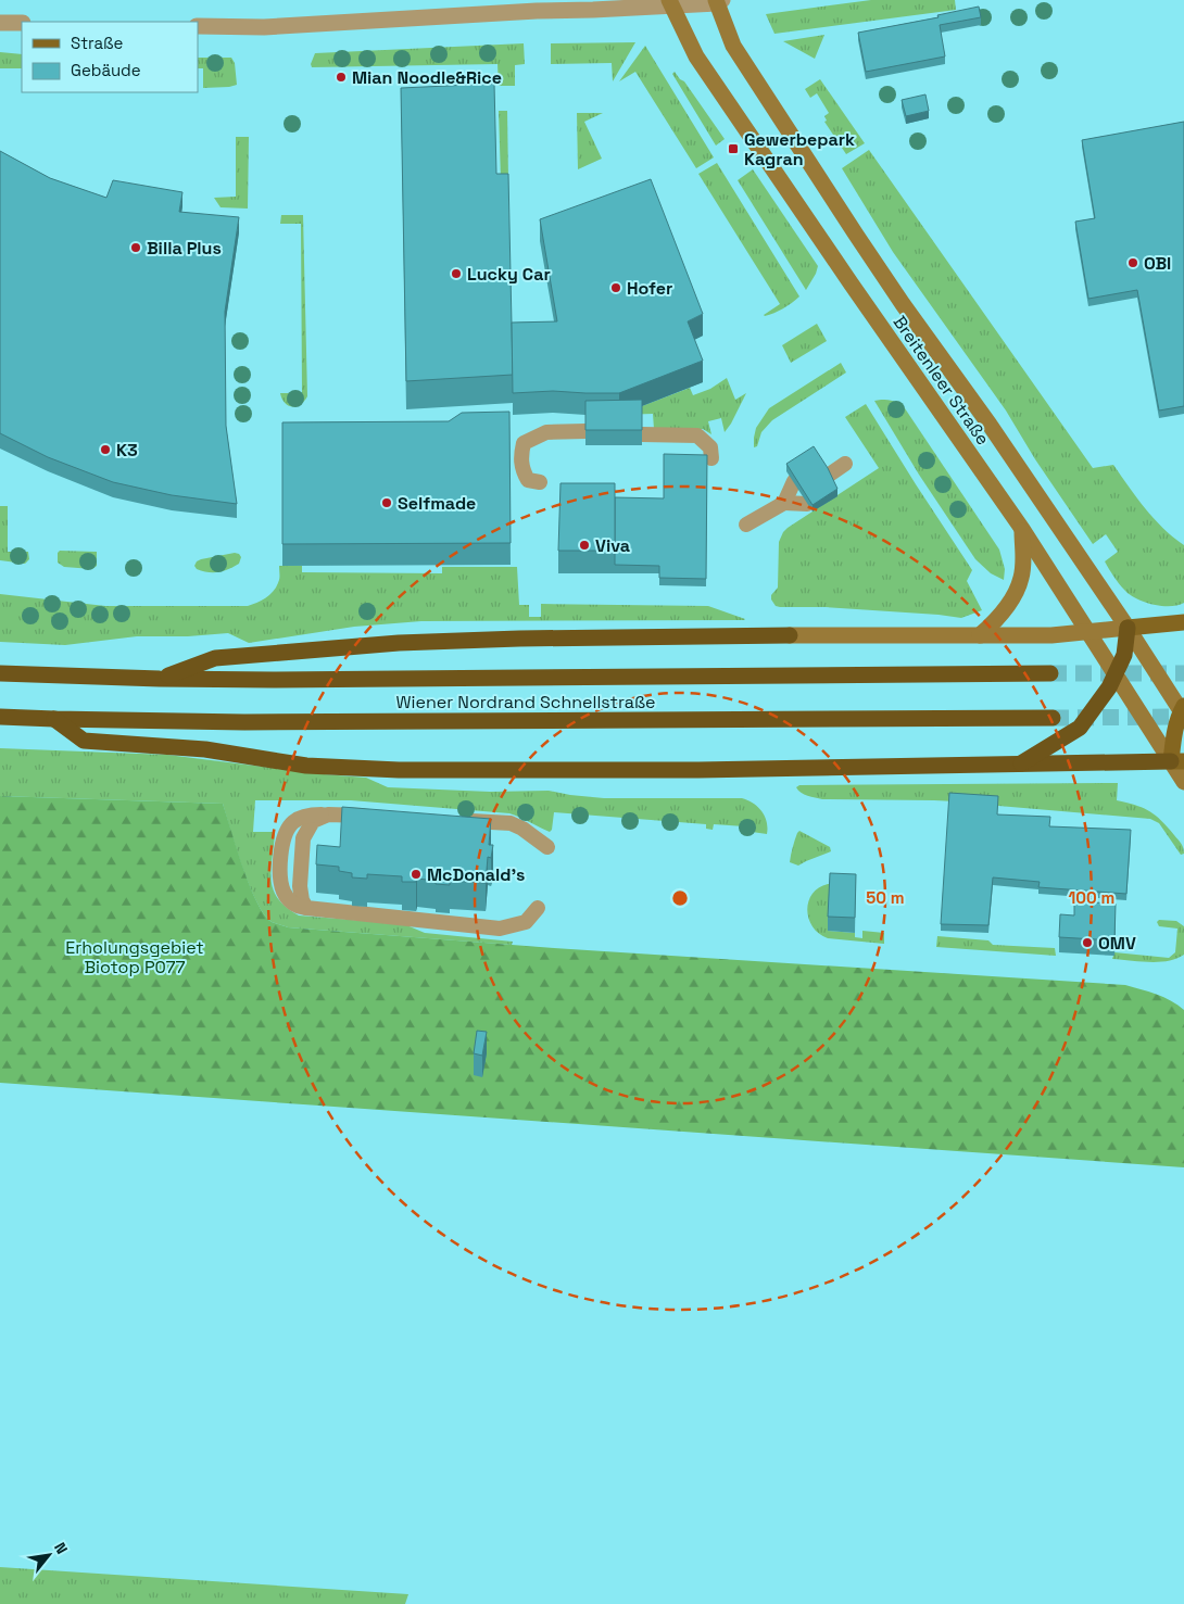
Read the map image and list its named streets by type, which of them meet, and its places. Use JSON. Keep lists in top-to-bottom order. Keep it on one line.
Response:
{"streets":{"highway":["Wiener Nordrand Schnellstraße"],"main road":["Breitenleer Straße"]},"parks":["Erholungsgebiet Biotop P077"],"places":{"other":["Mian Noodle&Rice","Billa Plus","OBI","Lucky Car","Hofer","K3","Selfmade","Viva","McDonald's","OMV"],"transit":["Gewerbepark Kagran"]},"legend":["Straße","Gebäude"],"north":"top right","rings":["50 m","100 m"]}
